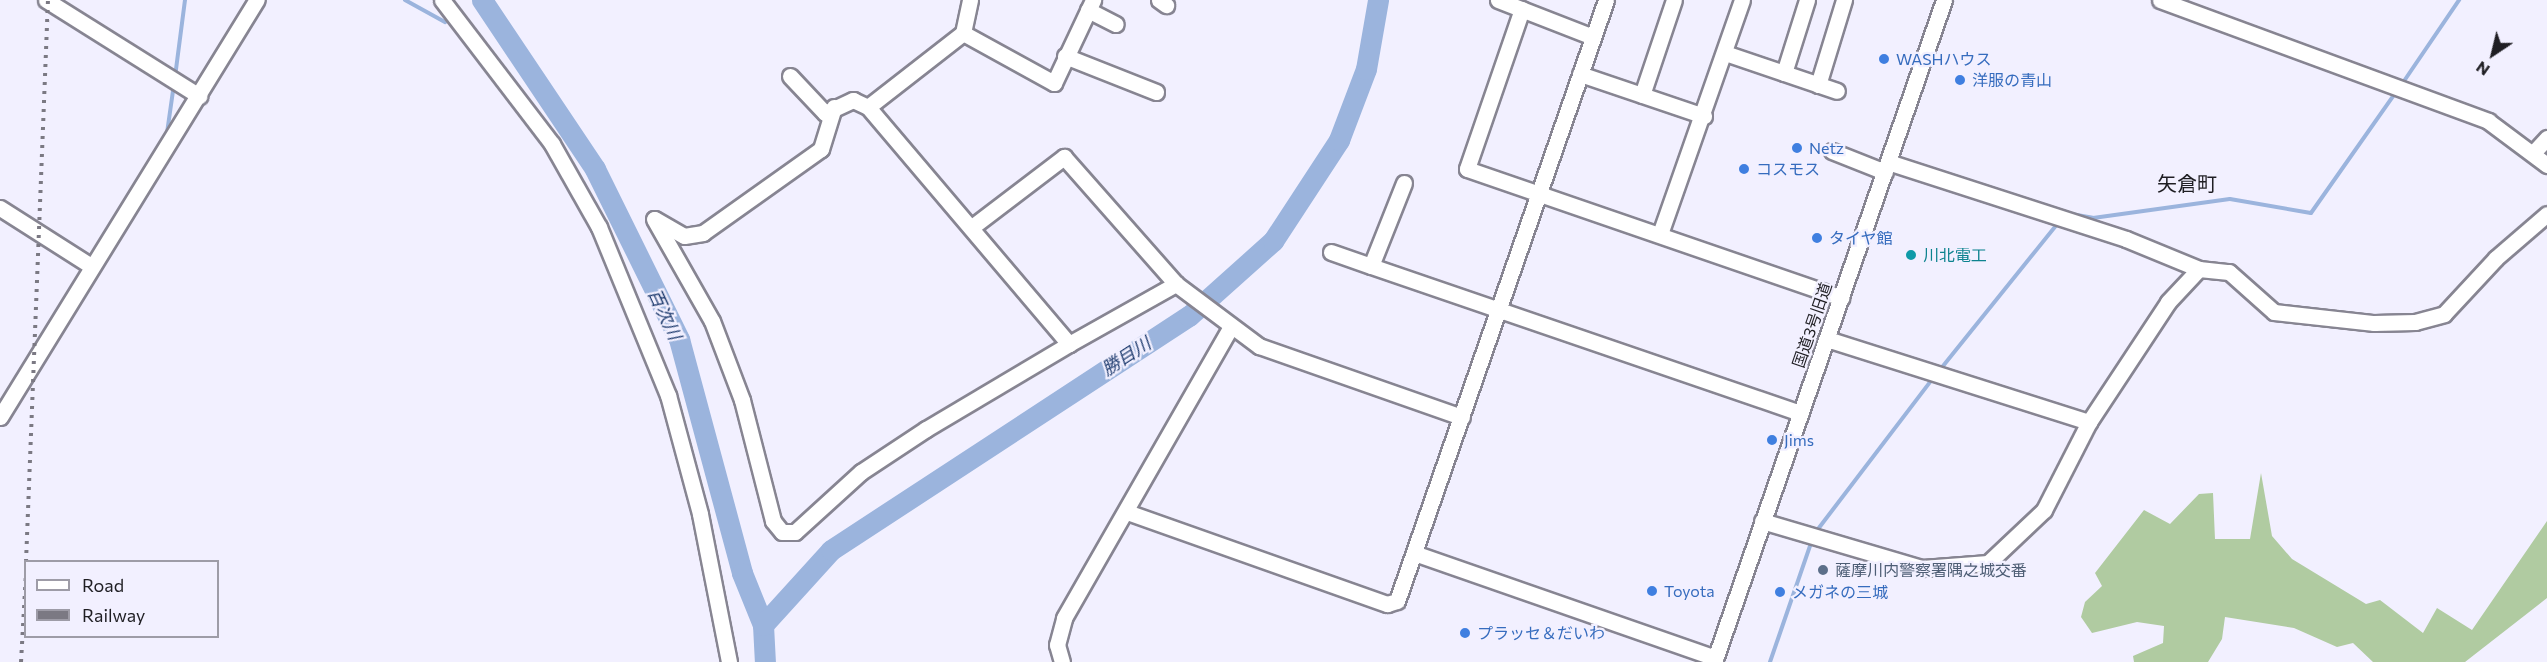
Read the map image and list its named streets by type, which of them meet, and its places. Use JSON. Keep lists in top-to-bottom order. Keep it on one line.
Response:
{"streets":{"street":["国道3号旧道"]},"districts":["矢倉町"],"water":["百次川","勝目川"],"places":["WASHハウス","洋服の青山","Netz","コスモス","タイヤ館","川北電工","Jims","薩摩川内警察署隅之城交番","Toyota","メガネの三城","プラッセ＆だいわ"],"legend":["Road","Railway"],"north":"bottom left"}
